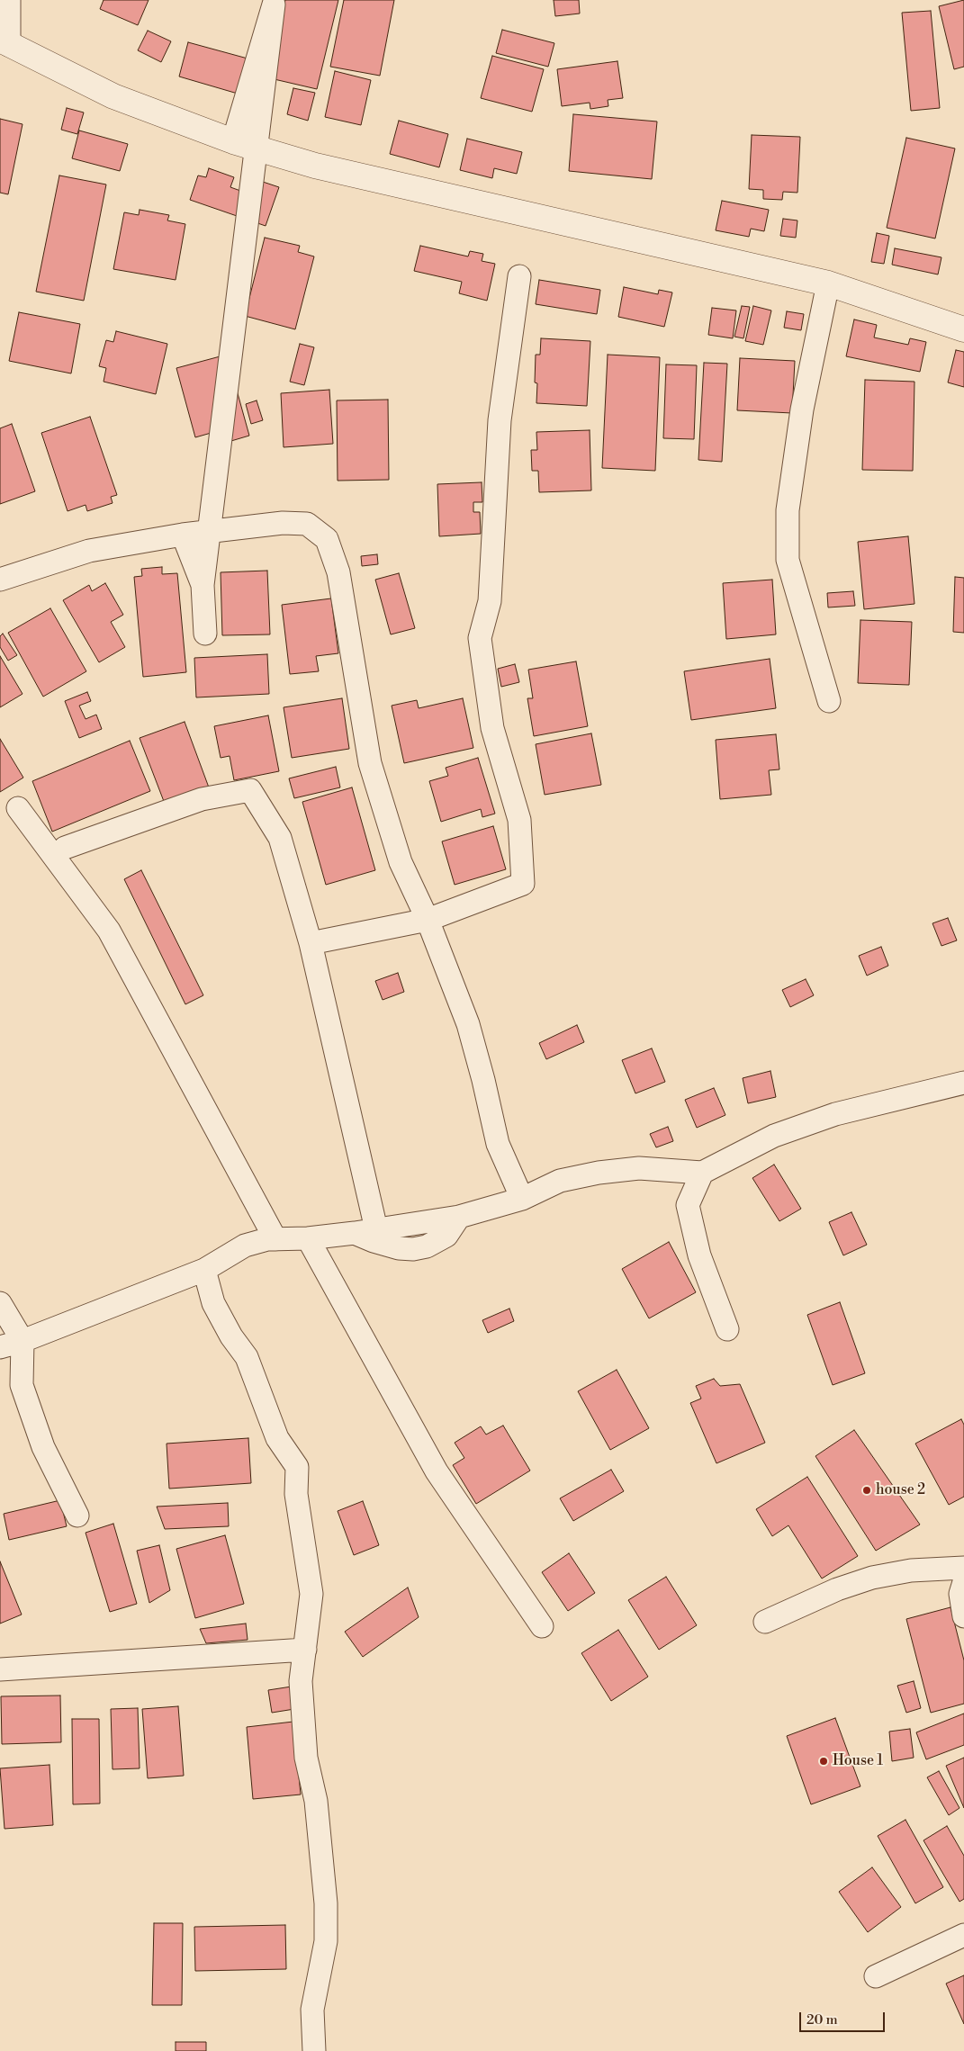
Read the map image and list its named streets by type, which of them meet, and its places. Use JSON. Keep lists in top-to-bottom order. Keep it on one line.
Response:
{"places":["house 2","House 1"],"scale_bar":"20 m"}
